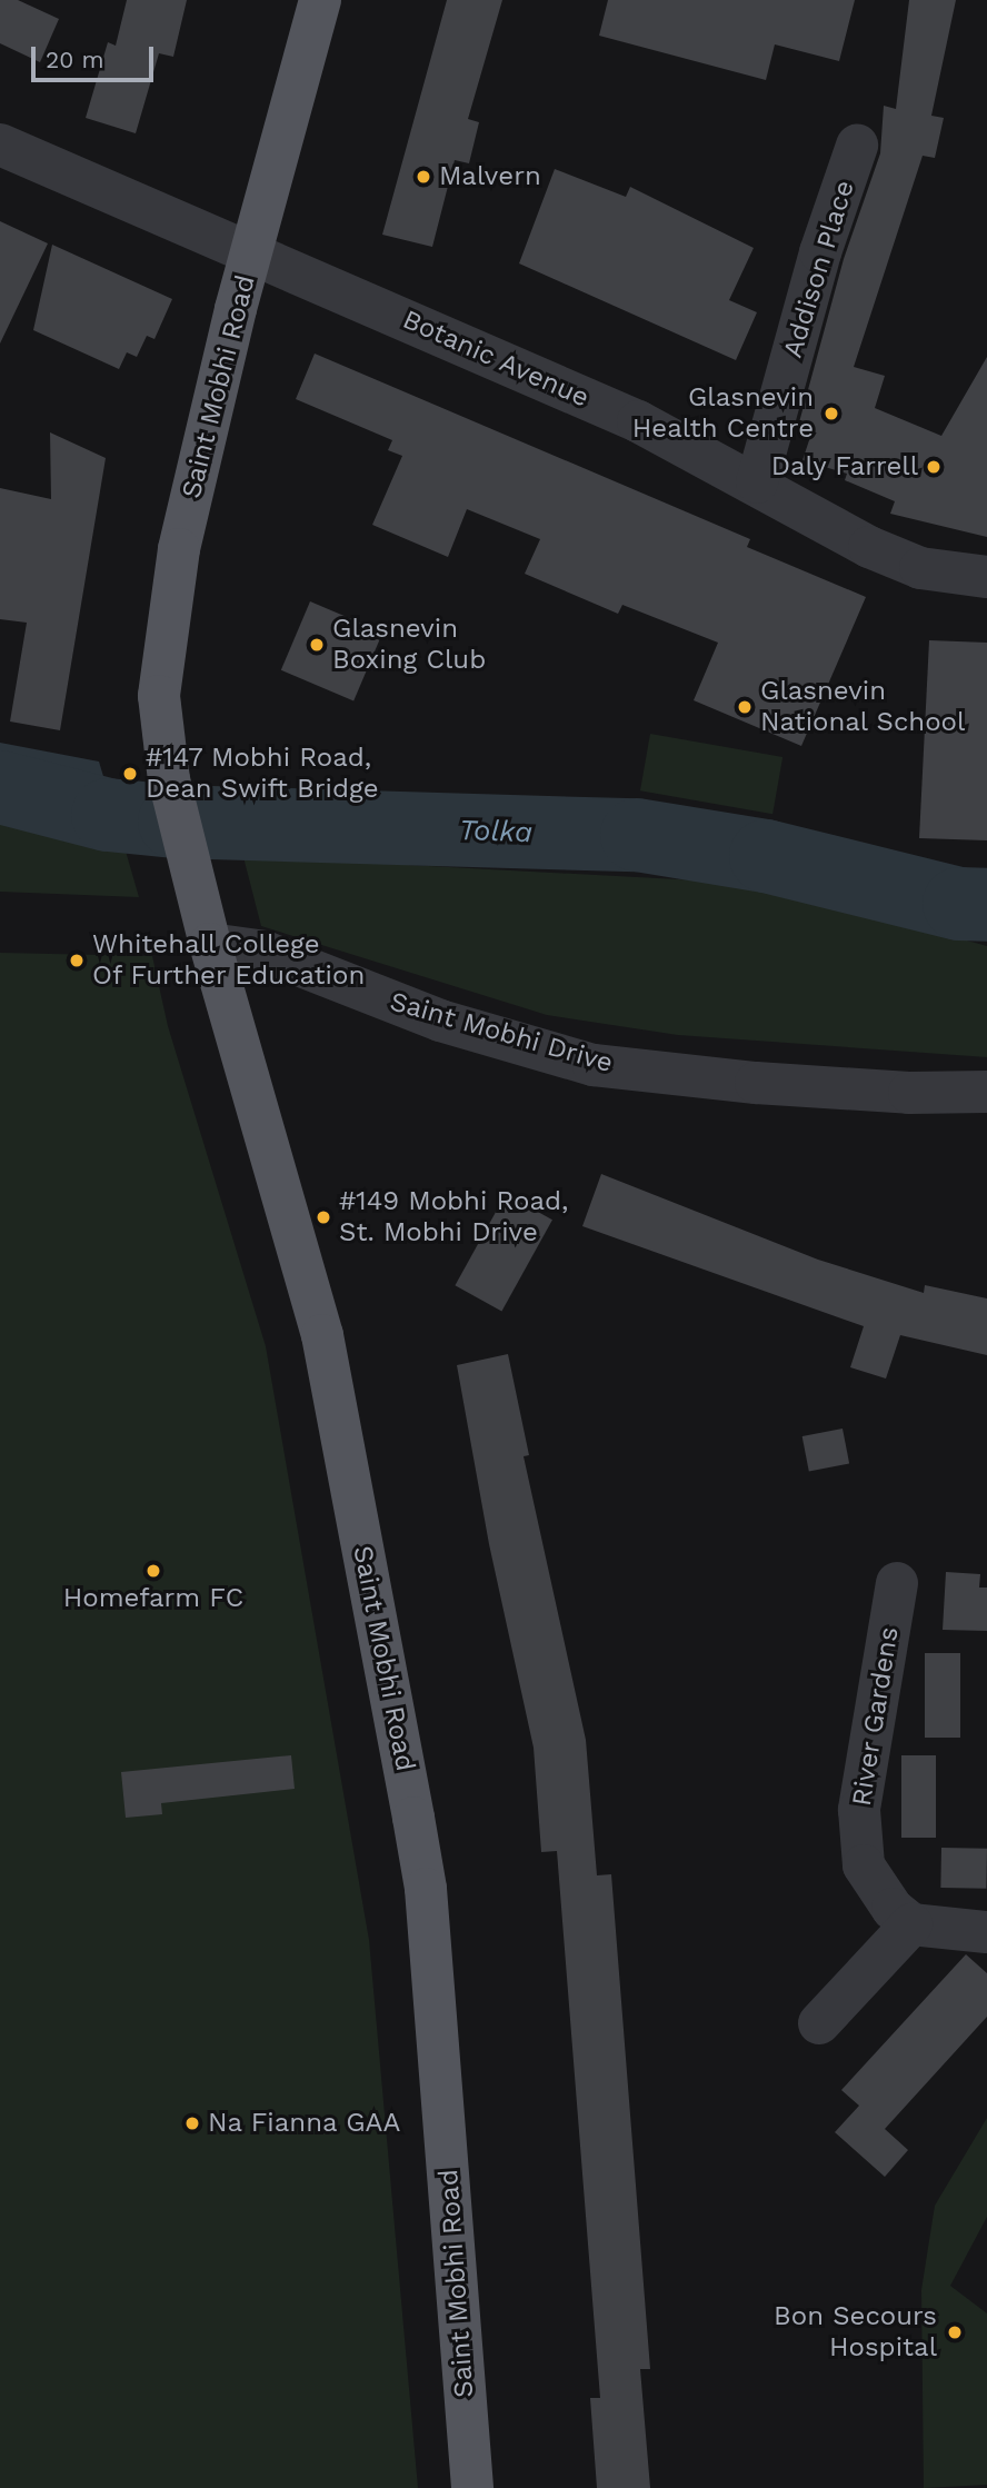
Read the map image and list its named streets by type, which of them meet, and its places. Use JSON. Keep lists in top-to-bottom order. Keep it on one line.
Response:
{"streets":{"main road":["Saint Mobhi Road"],"street":["Addison Place","Botanic Avenue","Saint Mobhi Drive","River Gardens"]},"crossings":[["Addison Place","Botanic Avenue"],["Botanic Avenue","Saint Mobhi Road"],["Saint Mobhi Road","Saint Mobhi Drive"]],"water":["Tolka"],"places":["Malvern","Glasnevin Health Centre","Daly Farrell","Glasnevin Boxing Club","Glasnevin National School","#147 Mobhi Road, Dean Swift Bridge","Whitehall College Of Further Education","#149 Mobhi Road, St. Mobhi Drive","Homefarm FC","Na Fianna GAA","Bon Secours Hospital"],"scale_bar":"20 m"}
